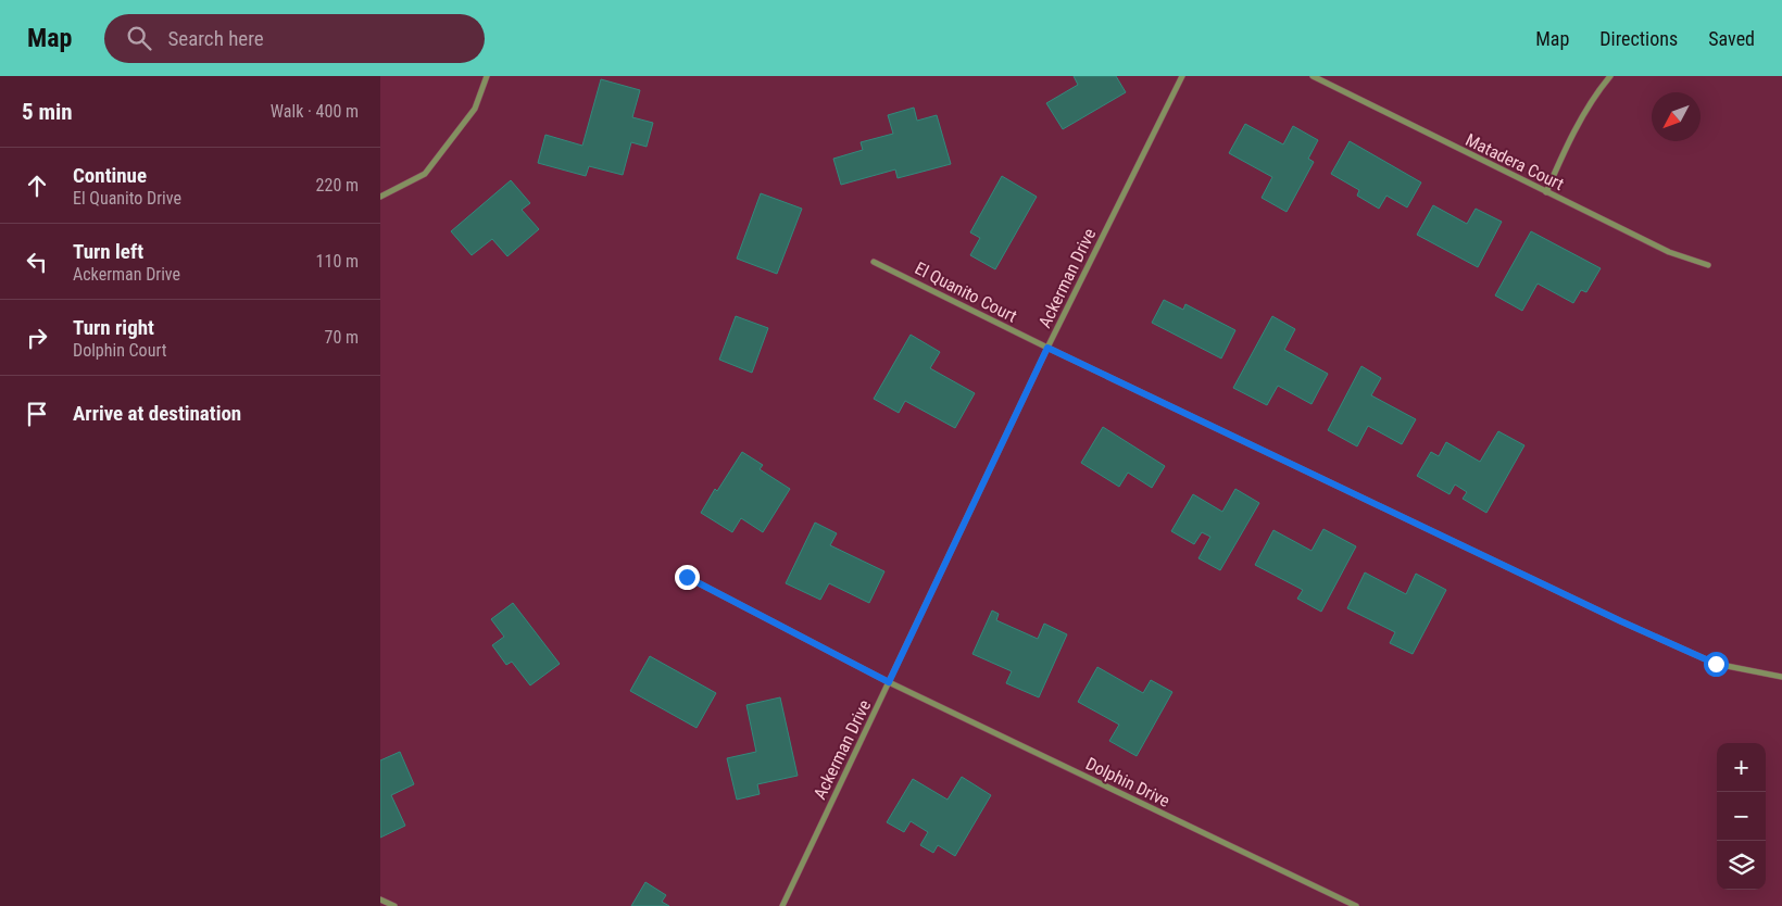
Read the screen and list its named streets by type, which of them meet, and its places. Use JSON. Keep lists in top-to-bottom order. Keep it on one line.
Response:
{"streets":{"street":["Matadera Court","Ackerman Drive","El Quanito Court","Dolphin Drive"]},"crossings":[["Ackerman Drive","El Quanito Court"],["Ackerman Drive","Dolphin Drive"]],"north":"bottom left","page":{"header":"Map","search":"Search here","nav":["Map","Directions","Saved"],"heading":["5 min","Walk · 400 m"],"list":[["Continue","El Quanito Drive","220 m"],["Turn left","Ackerman Drive","110 m"],["Turn right","Dolphin Court","70 m"],"Arrive at destination"],"map_buttons":["+","−"]}}
